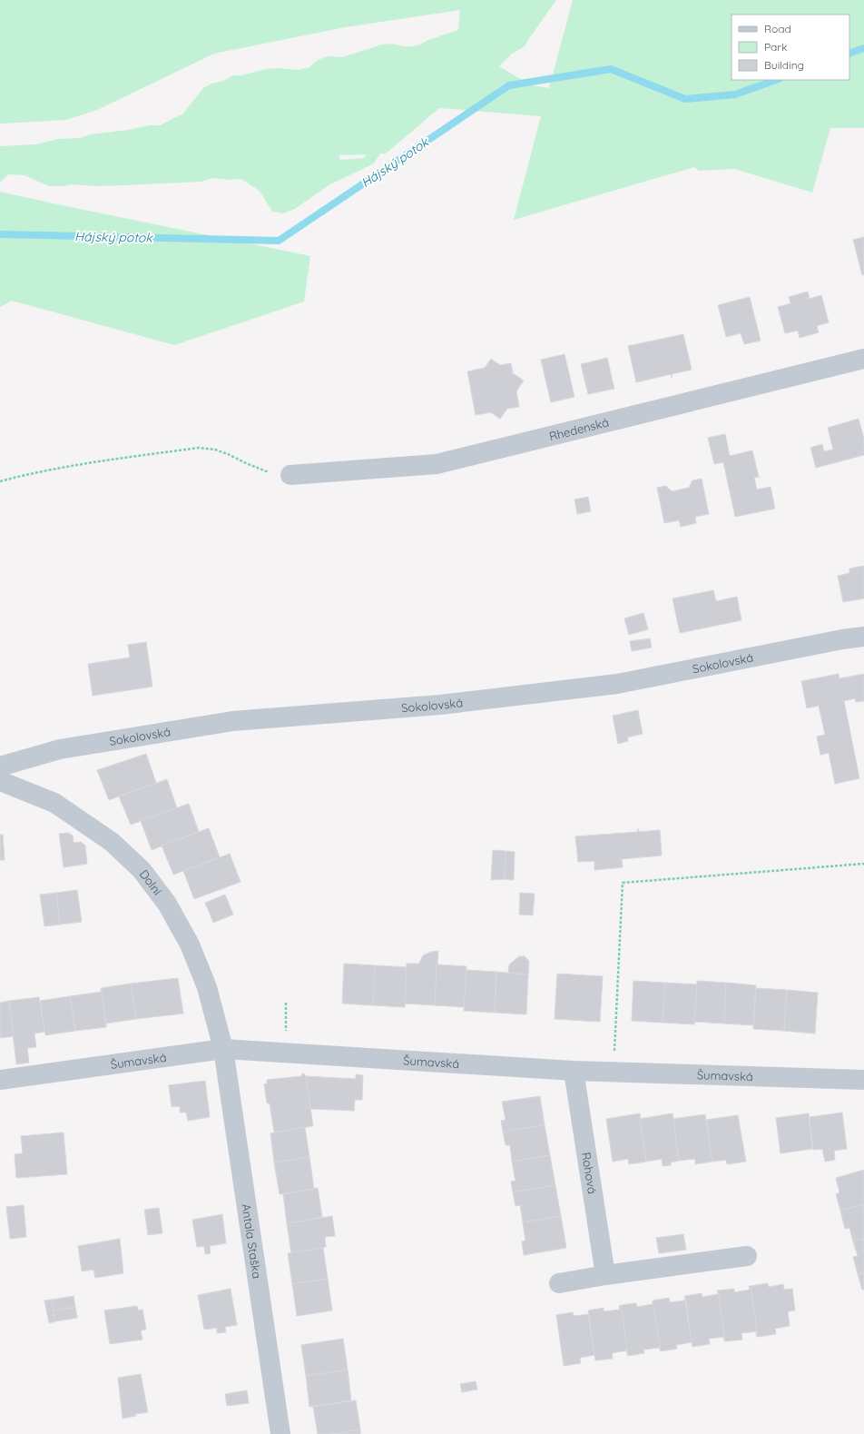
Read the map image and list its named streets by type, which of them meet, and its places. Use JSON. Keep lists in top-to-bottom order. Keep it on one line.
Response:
{"streets":{"street":["Rhedenská","Sokolovská","Dolní","Šumavská","Rohová","Antala Staška"]},"crossings":[["Dolní","Šumavská"],["Dolní","Antala Staška"],["Šumavská","Rohová"],["Šumavská","Antala Staška"]],"water":["Hájský potok"],"legend":["Road","Park","Building"]}
